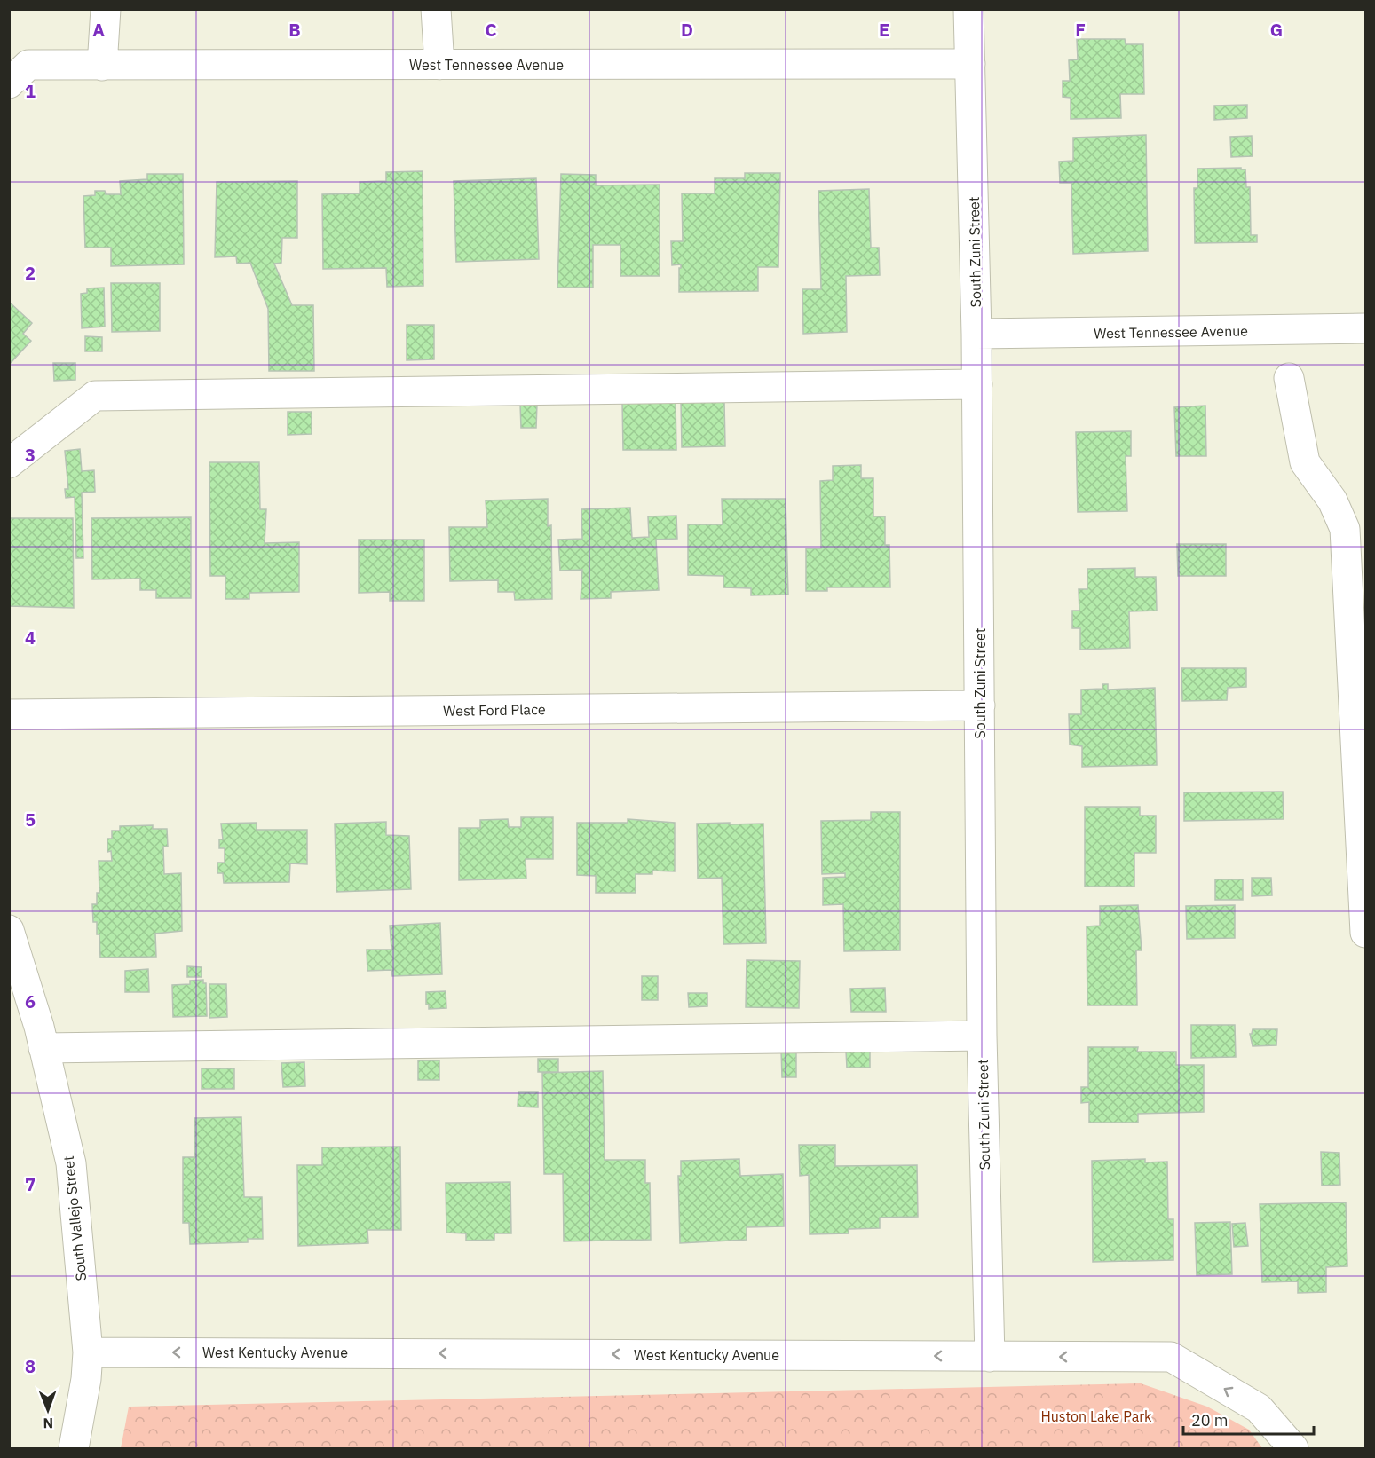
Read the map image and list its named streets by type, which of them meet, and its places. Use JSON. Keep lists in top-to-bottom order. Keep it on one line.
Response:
{"streets":{"street":["West Tennessee Avenue","South Zuni Street","West Ford Place","South Vallejo Street","West Kentucky Avenue"]},"crossings":[["West Tennessee Avenue","South Zuni Street"],["South Zuni Street","West Ford Place"],["South Zuni Street","West Kentucky Avenue"],["South Vallejo Street","West Kentucky Avenue"]],"one_way":["West Kentucky Avenue"],"parks":["Huston Lake Park"],"scale_bar":"20 m","north":"bottom","grid":{"columns":["A","B","C","D","E","F","G"],"rows":["1","2","3","4","5","6","7","8"]}}
